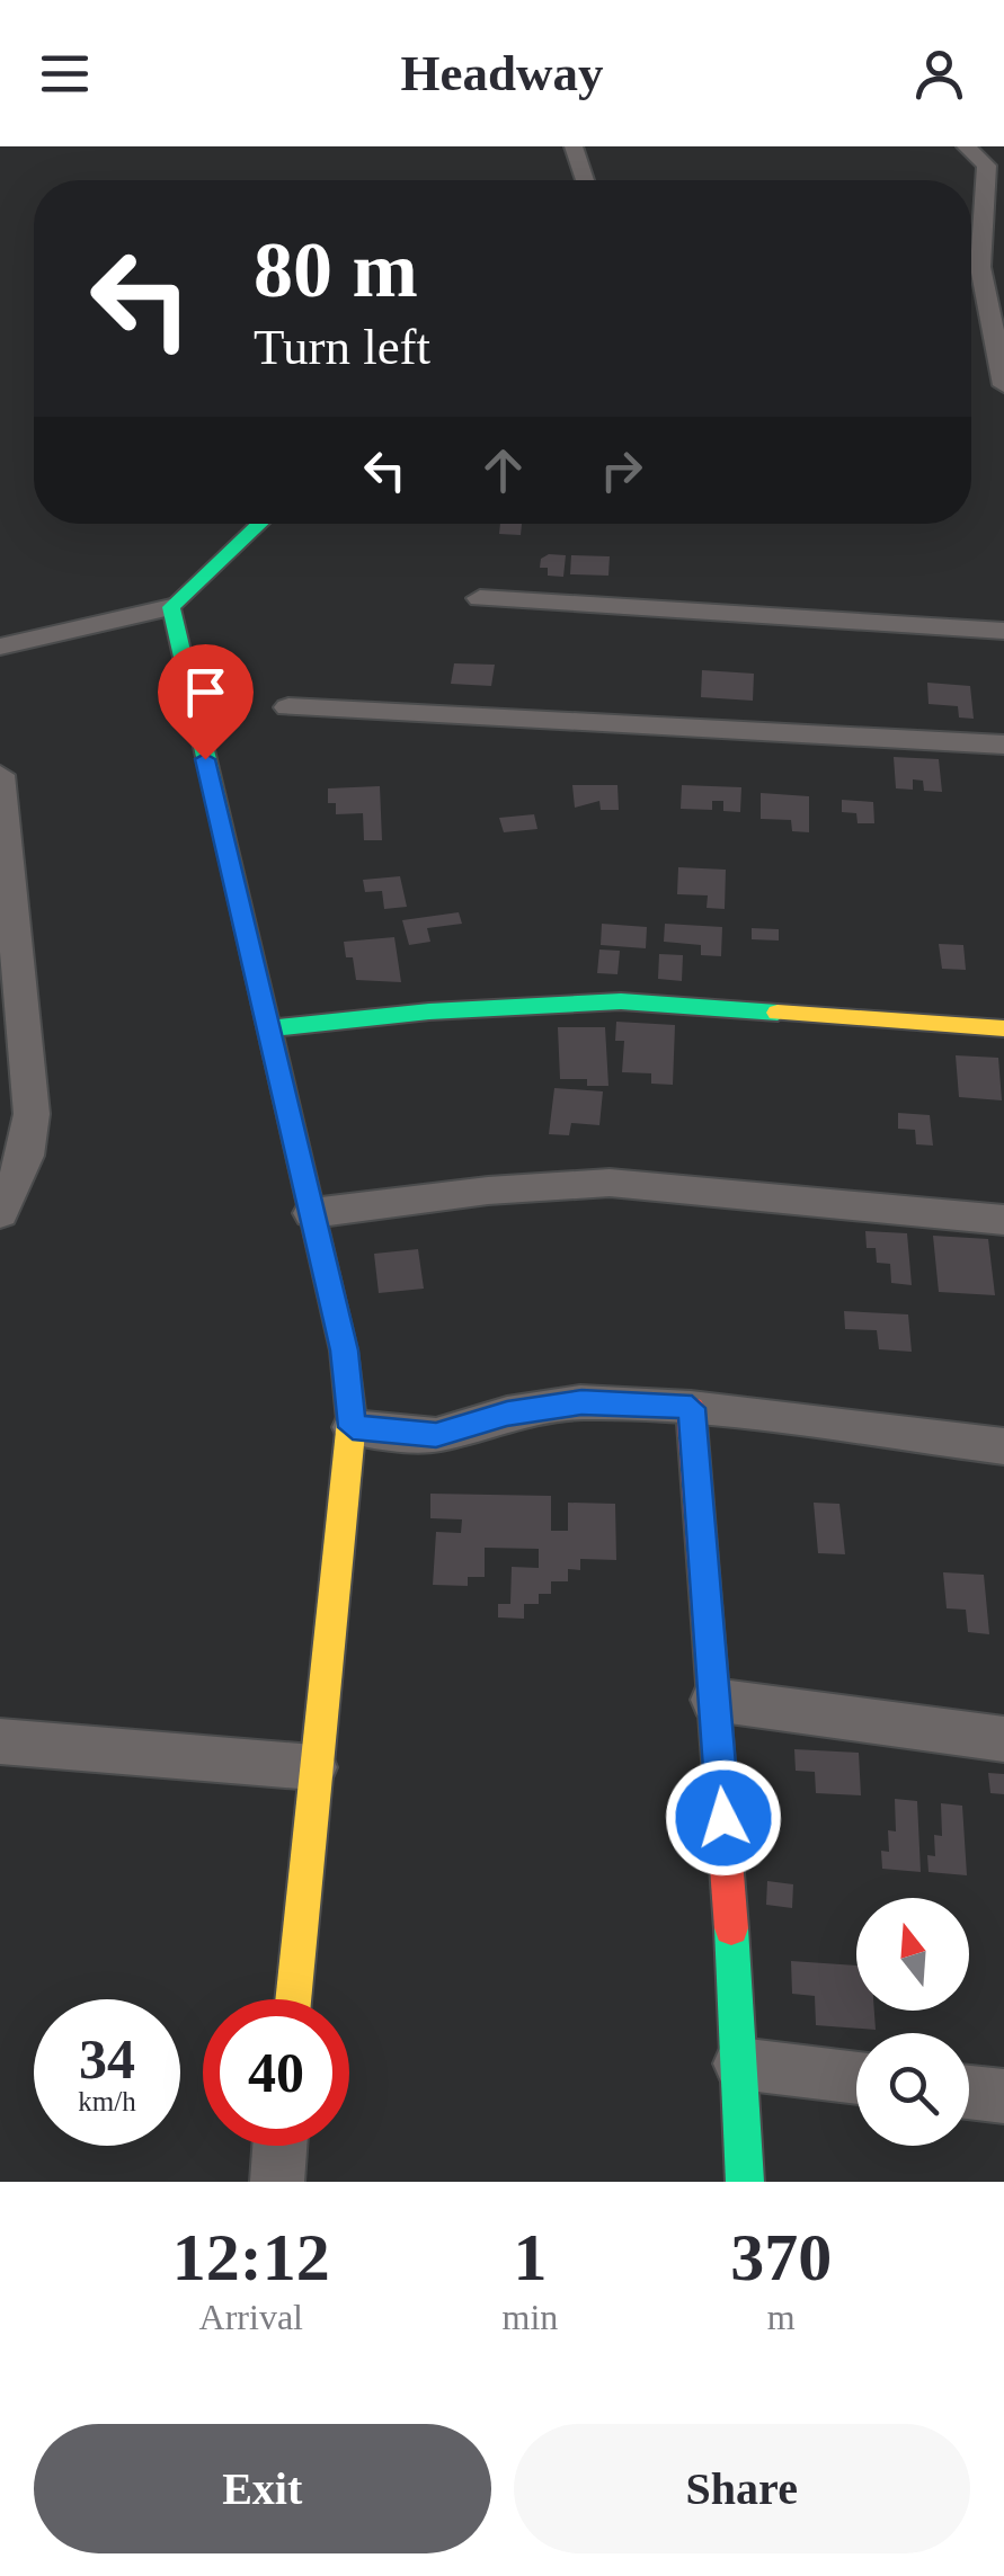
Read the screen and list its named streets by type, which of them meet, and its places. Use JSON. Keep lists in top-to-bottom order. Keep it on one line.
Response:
{"north":"top","page":{"header":"Headway","turn":["80 m","Turn left"],"speed":"34 km/h","limit":"40","eta":["12:12","Arrival","1","min","370","m"],"buttons":["Exit","Share"]}}
